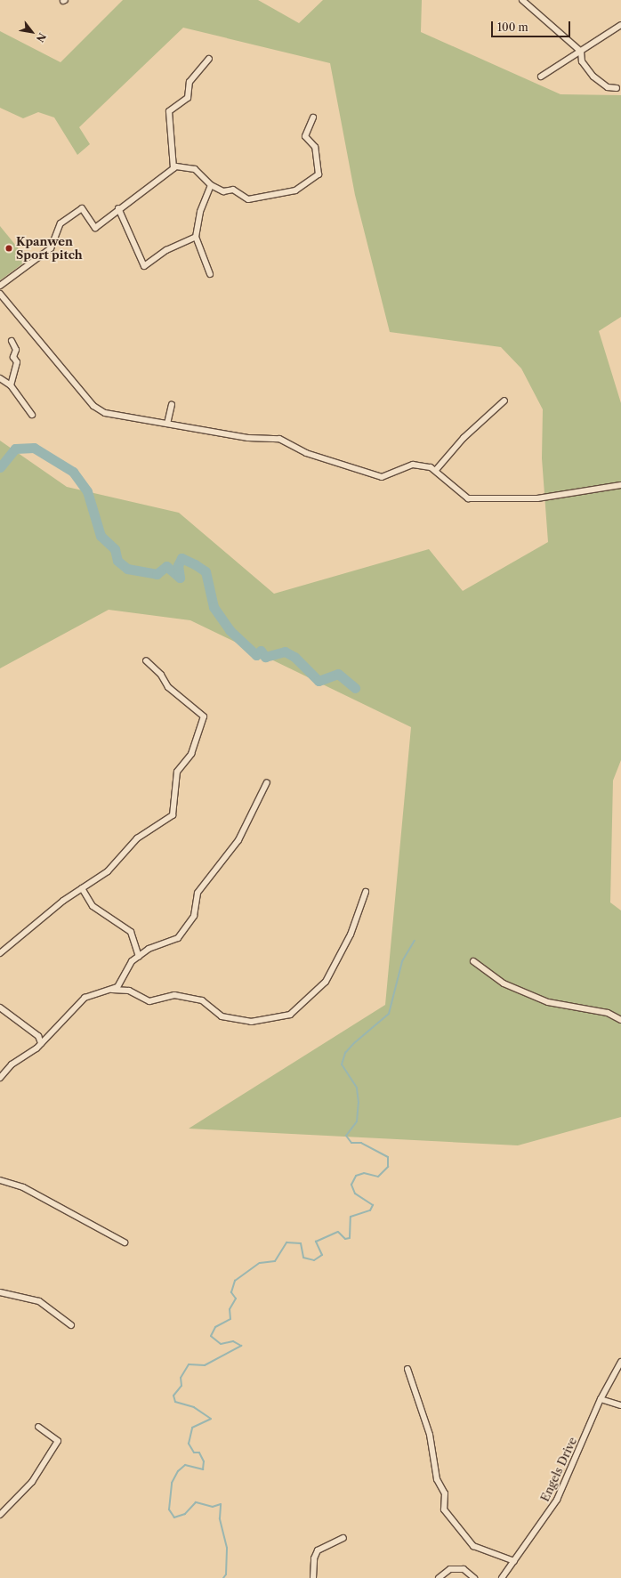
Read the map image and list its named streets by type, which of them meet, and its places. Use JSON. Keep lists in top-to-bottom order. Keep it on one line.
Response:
{"streets":{"street":["Engels Drive"]},"places":["Kpanwen Sport pitch"],"scale_bar":"100 m","north":"bottom right"}
